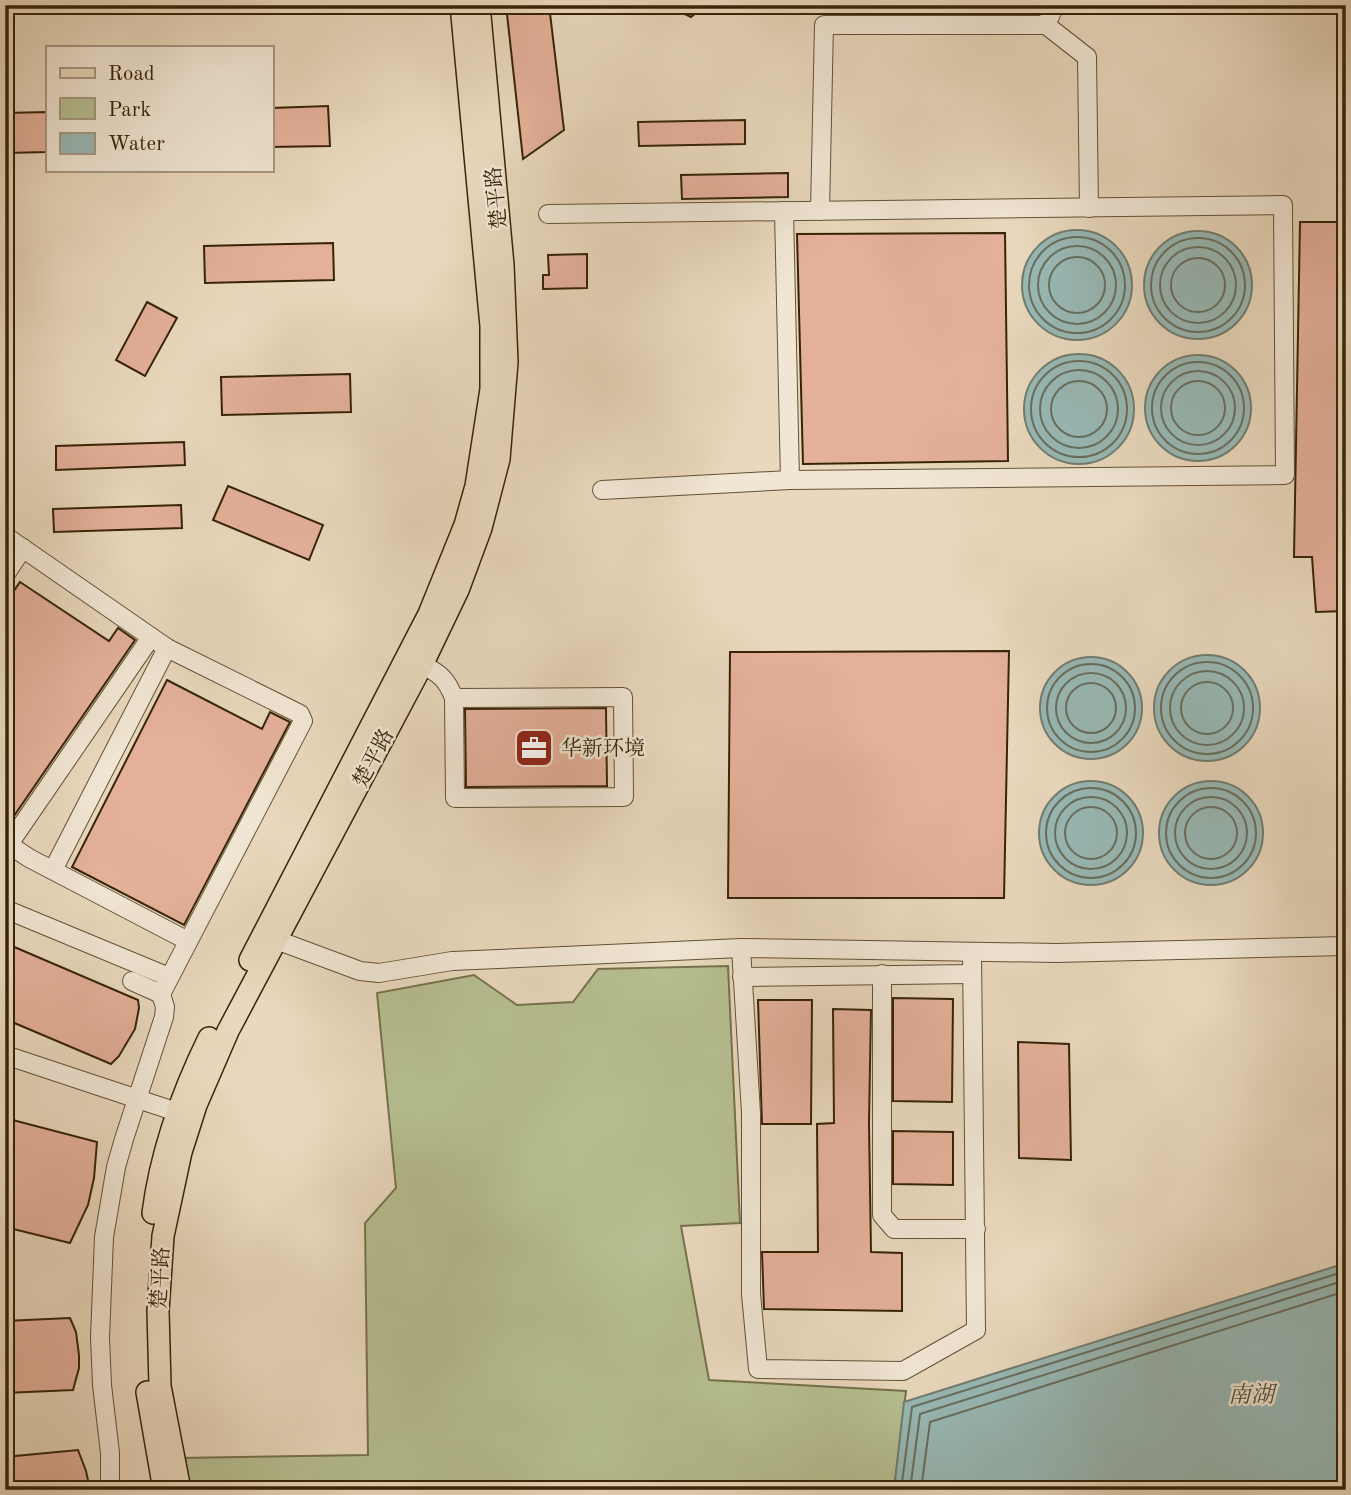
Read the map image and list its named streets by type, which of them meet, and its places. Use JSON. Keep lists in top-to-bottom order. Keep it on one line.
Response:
{"streets":{"main road":["楚平路"]},"water":["南湖"],"places":{"office":["华新环境"]},"legend":["Road","Park","Water"]}
